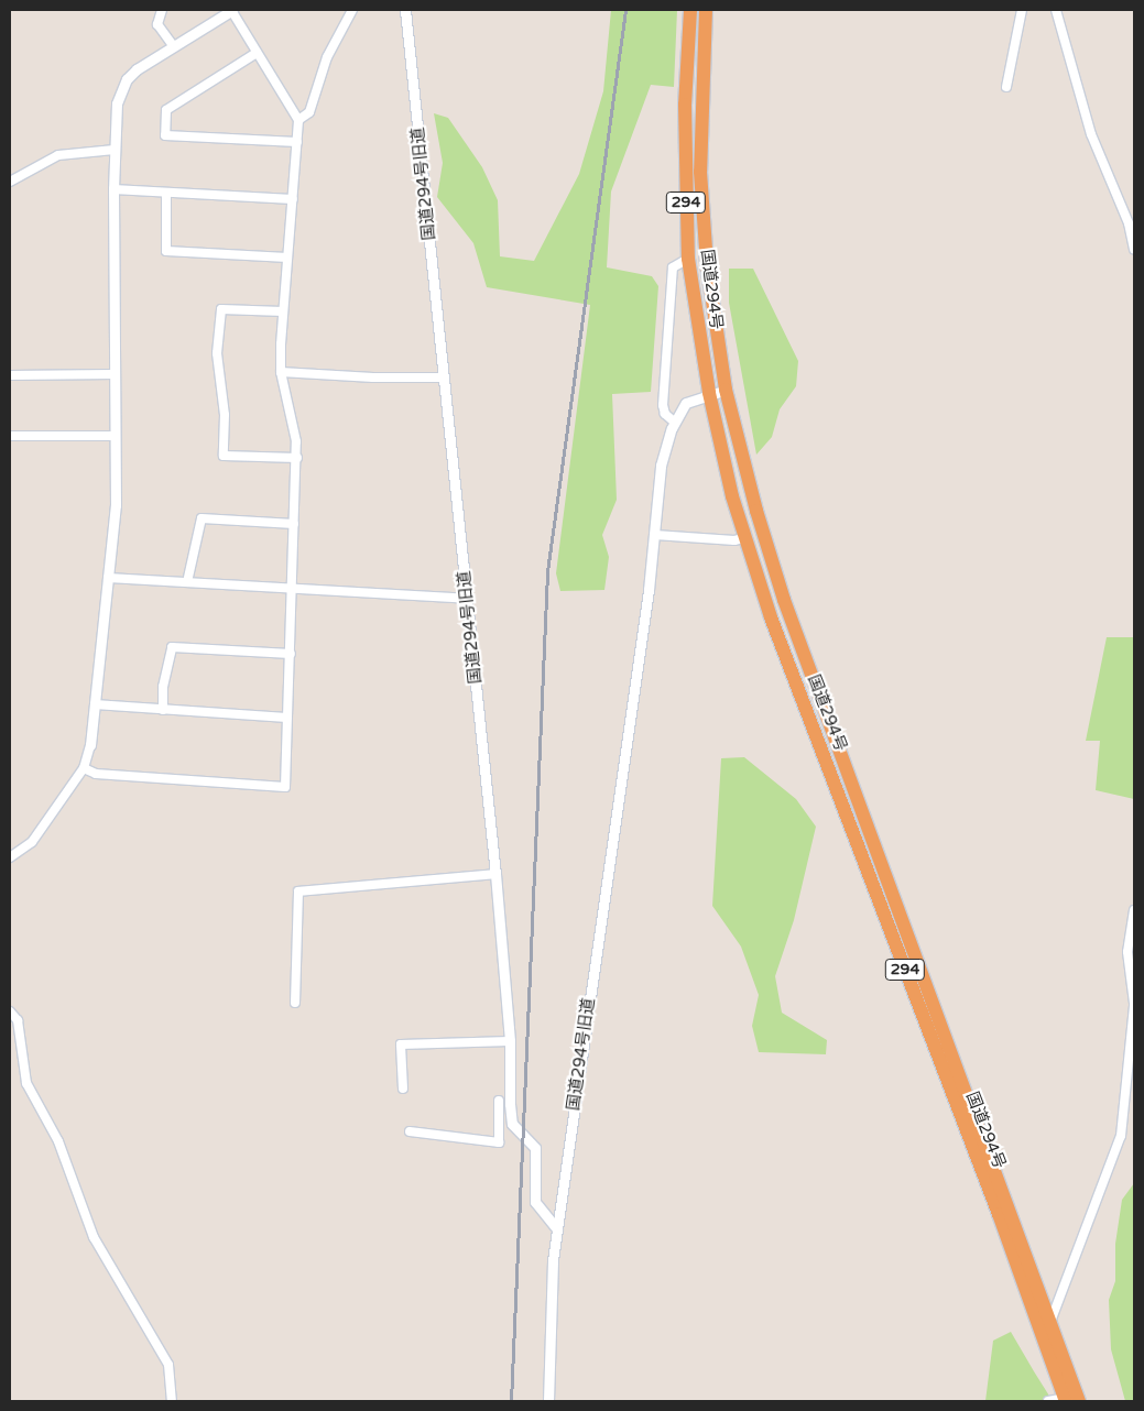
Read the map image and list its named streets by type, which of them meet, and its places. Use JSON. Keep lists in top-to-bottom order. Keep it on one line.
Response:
{"streets":{"highway":["294","国道294号"],"street":["国道294号旧道"]},"crossings":[["国道294号旧道","国道294号"]]}
